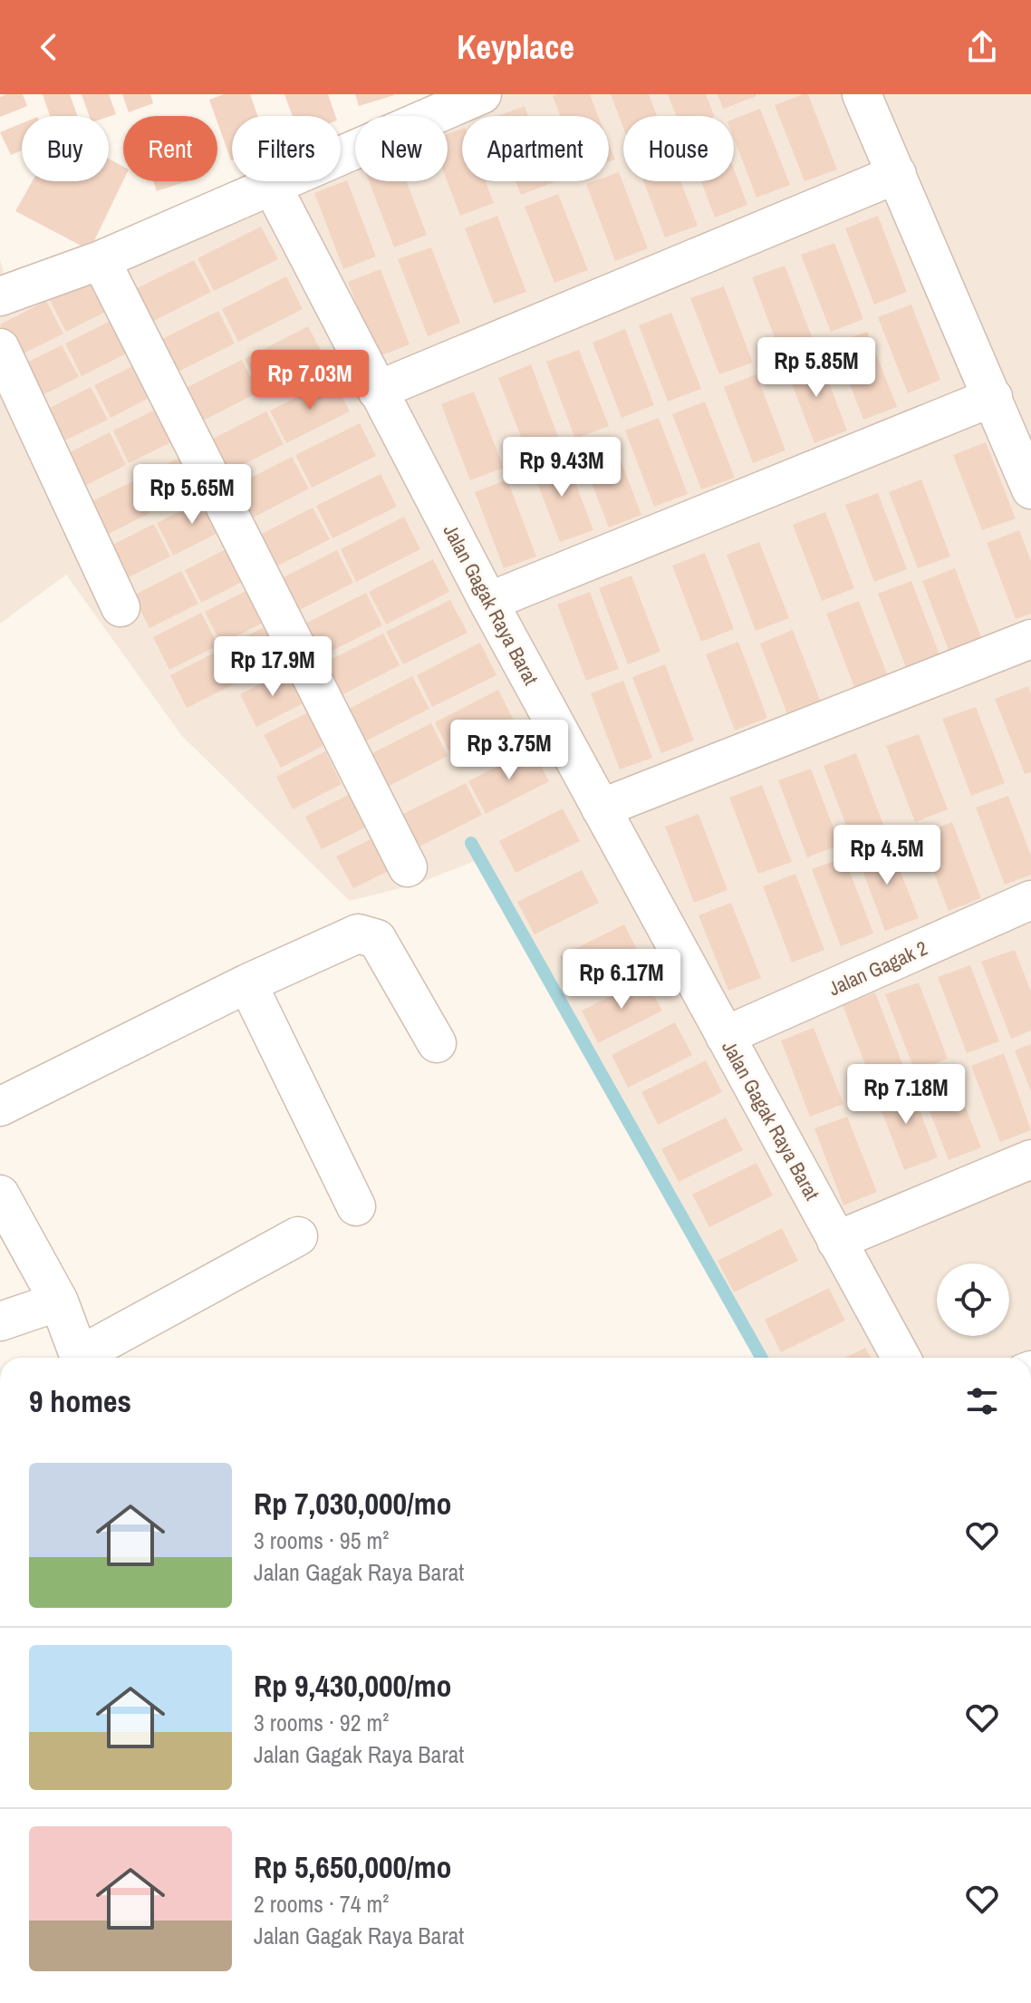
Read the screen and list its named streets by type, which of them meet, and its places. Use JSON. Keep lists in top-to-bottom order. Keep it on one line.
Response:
{"streets":{"street":["Jalan Gagak Raya Barat","Jalan Gagak 2"]},"crossings":[["Jalan Gagak Raya Barat","Jalan Gagak 2"]],"page":{"header":"Keyplace","chip":["Buy","Rent","Filters","New","Apartment","House"],"price":["Rp 5.85M","Rp 7.03M","Rp 9.43M","Rp 5.65M","Rp 17.9M","Rp 3.75M","Rp 4.5M","Rp 6.17M","Rp 7.18M"],"heading":"9 homes","list":[{"name":"Rp 7,030,000/mo","note":"3 rooms · 95 m² · Jalan Gagak Raya Barat"},{"name":"Rp 9,430,000/mo","note":"3 rooms · 92 m² · Jalan Gagak Raya Barat"},{"name":"Rp 5,650,000/mo","note":"2 rooms · 74 m² · Jalan Gagak Raya Barat"}]}}
